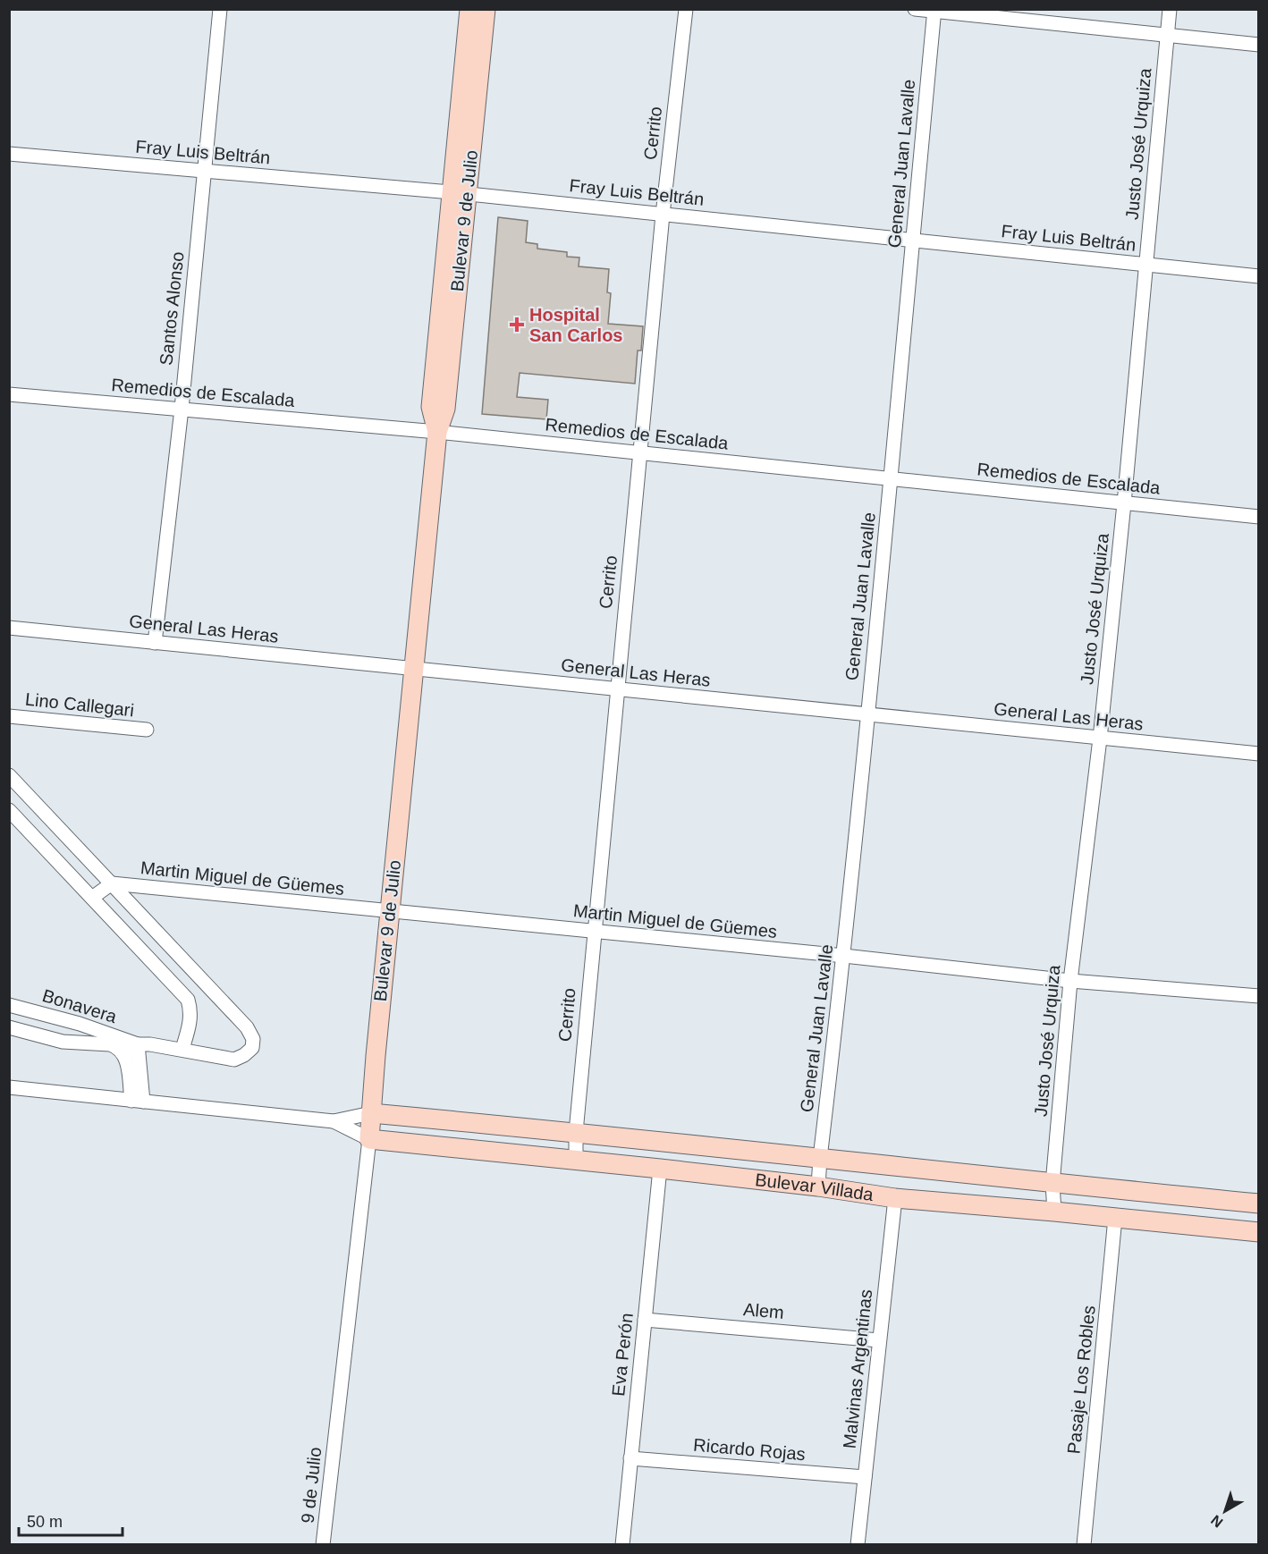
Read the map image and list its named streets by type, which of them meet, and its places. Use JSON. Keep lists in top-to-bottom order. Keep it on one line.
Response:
{"streets":{"main road":["Bulevar 9 de Julio","Bulevar Villada"],"street":["Cerrito","Justo José Urquiza","Fray Luis Beltrán","General Juan Lavalle","Santos Alonso","Remedios de Escalada","General Las Heras","Lino Callegari","Martin Miguel de Güemes","Bonavera","Alem","Eva Perón","Malvinas Argentinas","Pasaje Los Robles","Ricardo Rojas","9 de Julio"]},"crossings":[["Cerrito","Fray Luis Beltrán"],["Cerrito","Remedios de Escalada"],["Cerrito","General Las Heras"],["Cerrito","Martin Miguel de Güemes"],["Cerrito","Bulevar Villada"],["Justo José Urquiza","Fray Luis Beltrán"],["Justo José Urquiza","Remedios de Escalada"],["Justo José Urquiza","General Las Heras"],["Justo José Urquiza","Martin Miguel de Güemes"],["Justo José Urquiza","Bulevar Villada"],["Fray Luis Beltrán","General Juan Lavalle"],["Fray Luis Beltrán","Bulevar 9 de Julio"],["Fray Luis Beltrán","Santos Alonso"],["General Juan Lavalle","Remedios de Escalada"],["General Juan Lavalle","General Las Heras"],["General Juan Lavalle","Martin Miguel de Güemes"],["General Juan Lavalle","Bulevar Villada"],["Bulevar 9 de Julio","Remedios de Escalada"],["Bulevar 9 de Julio","General Las Heras"],["Bulevar 9 de Julio","Martin Miguel de Güemes"],["Bulevar 9 de Julio","Bulevar Villada"],["Bulevar 9 de Julio","9 de Julio"],["Santos Alonso","Remedios de Escalada"],["Santos Alonso","General Las Heras"],["Martin Miguel de Güemes","Bonavera"],["Bulevar Villada","Eva Perón"],["Bulevar Villada","Malvinas Argentinas"],["Bulevar Villada","Pasaje Los Robles"],["Alem","Eva Perón"],["Alem","Malvinas Argentinas"],["Eva Perón","Ricardo Rojas"],["Malvinas Argentinas","Ricardo Rojas"]],"places":{"health":["Hospital San Carlos"]},"scale_bar":"50 m","north":"bottom left"}
